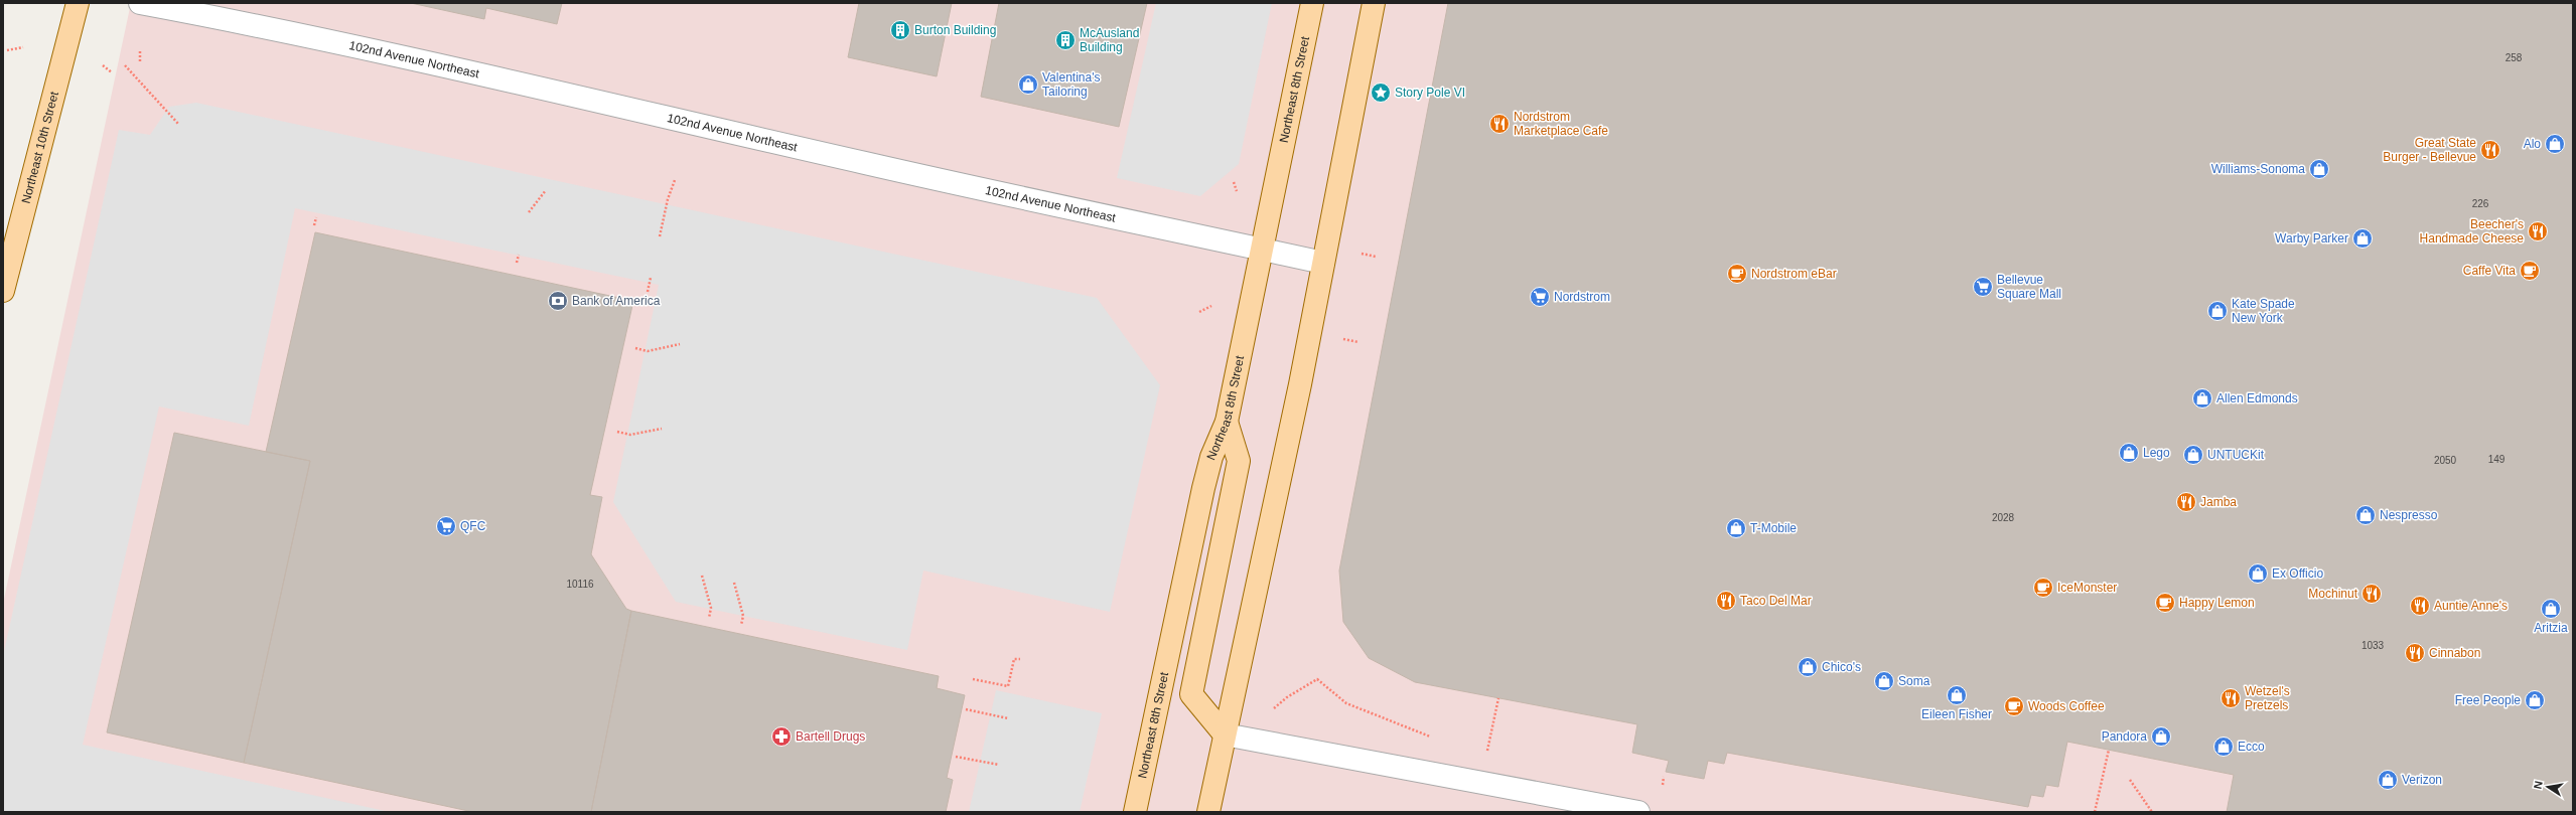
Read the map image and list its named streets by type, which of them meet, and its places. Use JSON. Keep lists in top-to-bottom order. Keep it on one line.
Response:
{"streets":{"main road":["Northeast 8th Street","Northeast 10th Street"],"street":["102nd Avenue Northeast"]},"crossings":[["102nd Avenue Northeast","Northeast 8th Street"]],"places":{"building":["Burton Building","McAusland Building"],"shop":["Valentina's Tailoring","Alo","Williams-Sonoma","Warby Parker","Kate Spade New York","Allen Edmonds","Lego","UNTUCKit","Nespresso","T-Mobile","Ex Officio","Aritzia","Chico's","Soma","Eileen Fisher","Free People","Pandora","Ecco","Verizon"],"place":["Story Pole VI"],"restaurant":["Nordstrom Marketplace Cafe","Great State Burger - Bellevue","Beecher's Handmade Cheese","Jamba","Mochinut","Taco Del Mar","Auntie Anne's","Cinnabon","Wetzel's Pretzels"],"cafe":["Caffe Vita","Nordstrom eBar","IceMonster","Happy Lemon","Woods Coffee"],"supermarket":["Bellevue Square Mall","Nordstrom","QFC"],"bank":["Bank of America"],"pharmacy":["Bartell Drugs"]},"house_numbers":["258","226","149","2050","2028","10116","1033"],"north":"left"}
